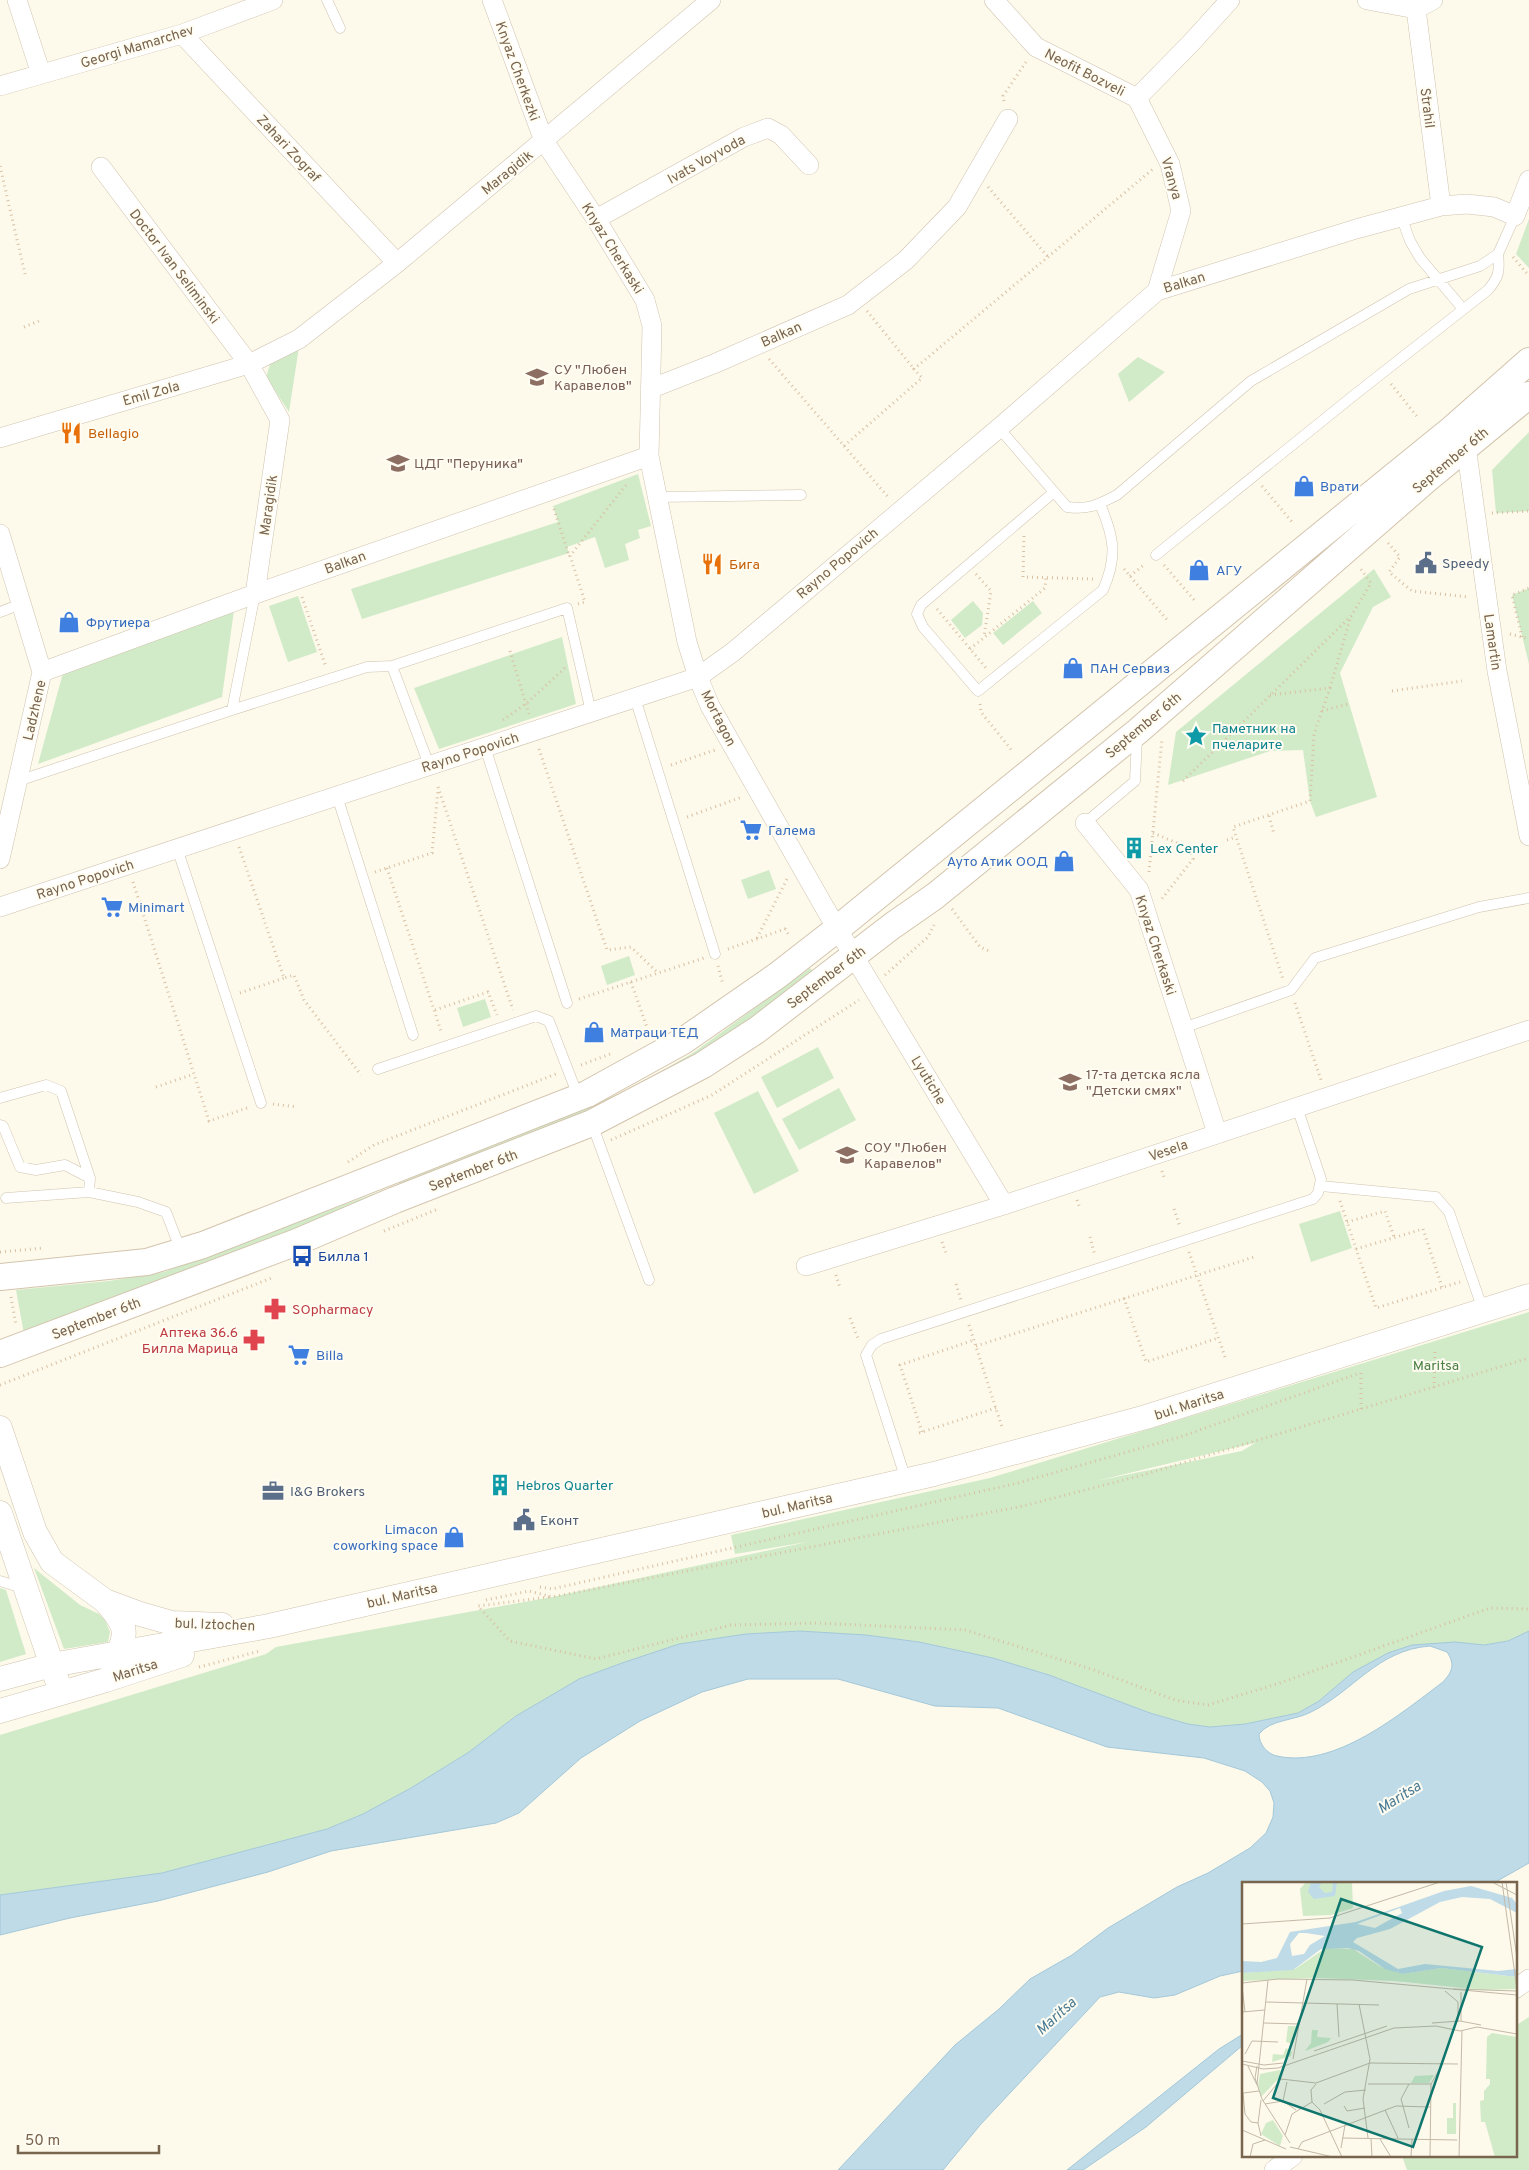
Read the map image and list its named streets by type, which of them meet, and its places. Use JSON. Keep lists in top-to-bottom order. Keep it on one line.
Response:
{"streets":{"main road":["September 6th"],"street":["Georgi Mamarchev","Knyaz Cherkezki","Neofit Bozveli","Strahil","Zahari Zograf","Ivats Voyvoda","Maragidik","Vranya","Knyaz Cherkaski","Doctor Ivan Seliminski","Balkan","Emil Zola","Rayno Popovich","Lamartin","Ladzhene","Mortagon","Lyutiche","Vesela","bul. Maritsa","bul. Iztochen","Maritsa"]},"crossings":[["Georgi Mamarchev","Zahari Zograf"],["Knyaz Cherkezki","Maragidik"],["Knyaz Cherkezki","Knyaz Cherkaski"],["Neofit Bozveli","Vranya"],["Strahil","Balkan"],["Zahari Zograf","Maragidik"],["Ivats Voyvoda","Knyaz Cherkaski"],["Maragidik","Knyaz Cherkaski"],["Maragidik","Doctor Ivan Seliminski"],["Maragidik","Balkan"],["Maragidik","Emil Zola"],["Vranya","Balkan"],["Knyaz Cherkaski","Balkan"],["Knyaz Cherkaski","September 6th"],["Knyaz Cherkaski","Mortagon"],["Knyaz Cherkaski","Vesela"],["Doctor Ivan Seliminski","Emil Zola"],["Balkan","Rayno Popovich"],["Balkan","Ladzhene"],["Balkan","Mortagon"],["September 6th","Lamartin"],["September 6th","Mortagon"],["September 6th","Lyutiche"],["Rayno Popovich","Mortagon"],["Mortagon","Lyutiche"],["Lyutiche","Vesela"],["bul. Maritsa","bul. Iztochen"],["bul. Maritsa","Maritsa"],["bul. Iztochen","Maritsa"]],"water":["Maritsa"],"parks":["Maritsa"],"places":{"school or university":["СУ \"Любен Каравелов\"","ЦДГ \"Перуника\"","17-та детска ясла \"Детски смях\"","СОУ \"Любен Каравелов\""],"restaurant":["Bellagio","Бига"],"shop":["Врати","АГУ","Фрутиера","ПАН Сервиз","Ауто Атик ООД","Матраци ТЕД","Limacon coworking space"],"public building":["Speedy","Еконт"],"place":["Паметник на пчеларите"],"supermarket":["Галема","Minimart","Billa"],"building":["Lex Center","Hebros Quarter"],"bus stop":["Билла 1"],"pharmacy":["SOpharmacy","Аптека 36.6 Билла Марица"],"office":["I&G Brokers"]},"scale_bar":"50 m"}
